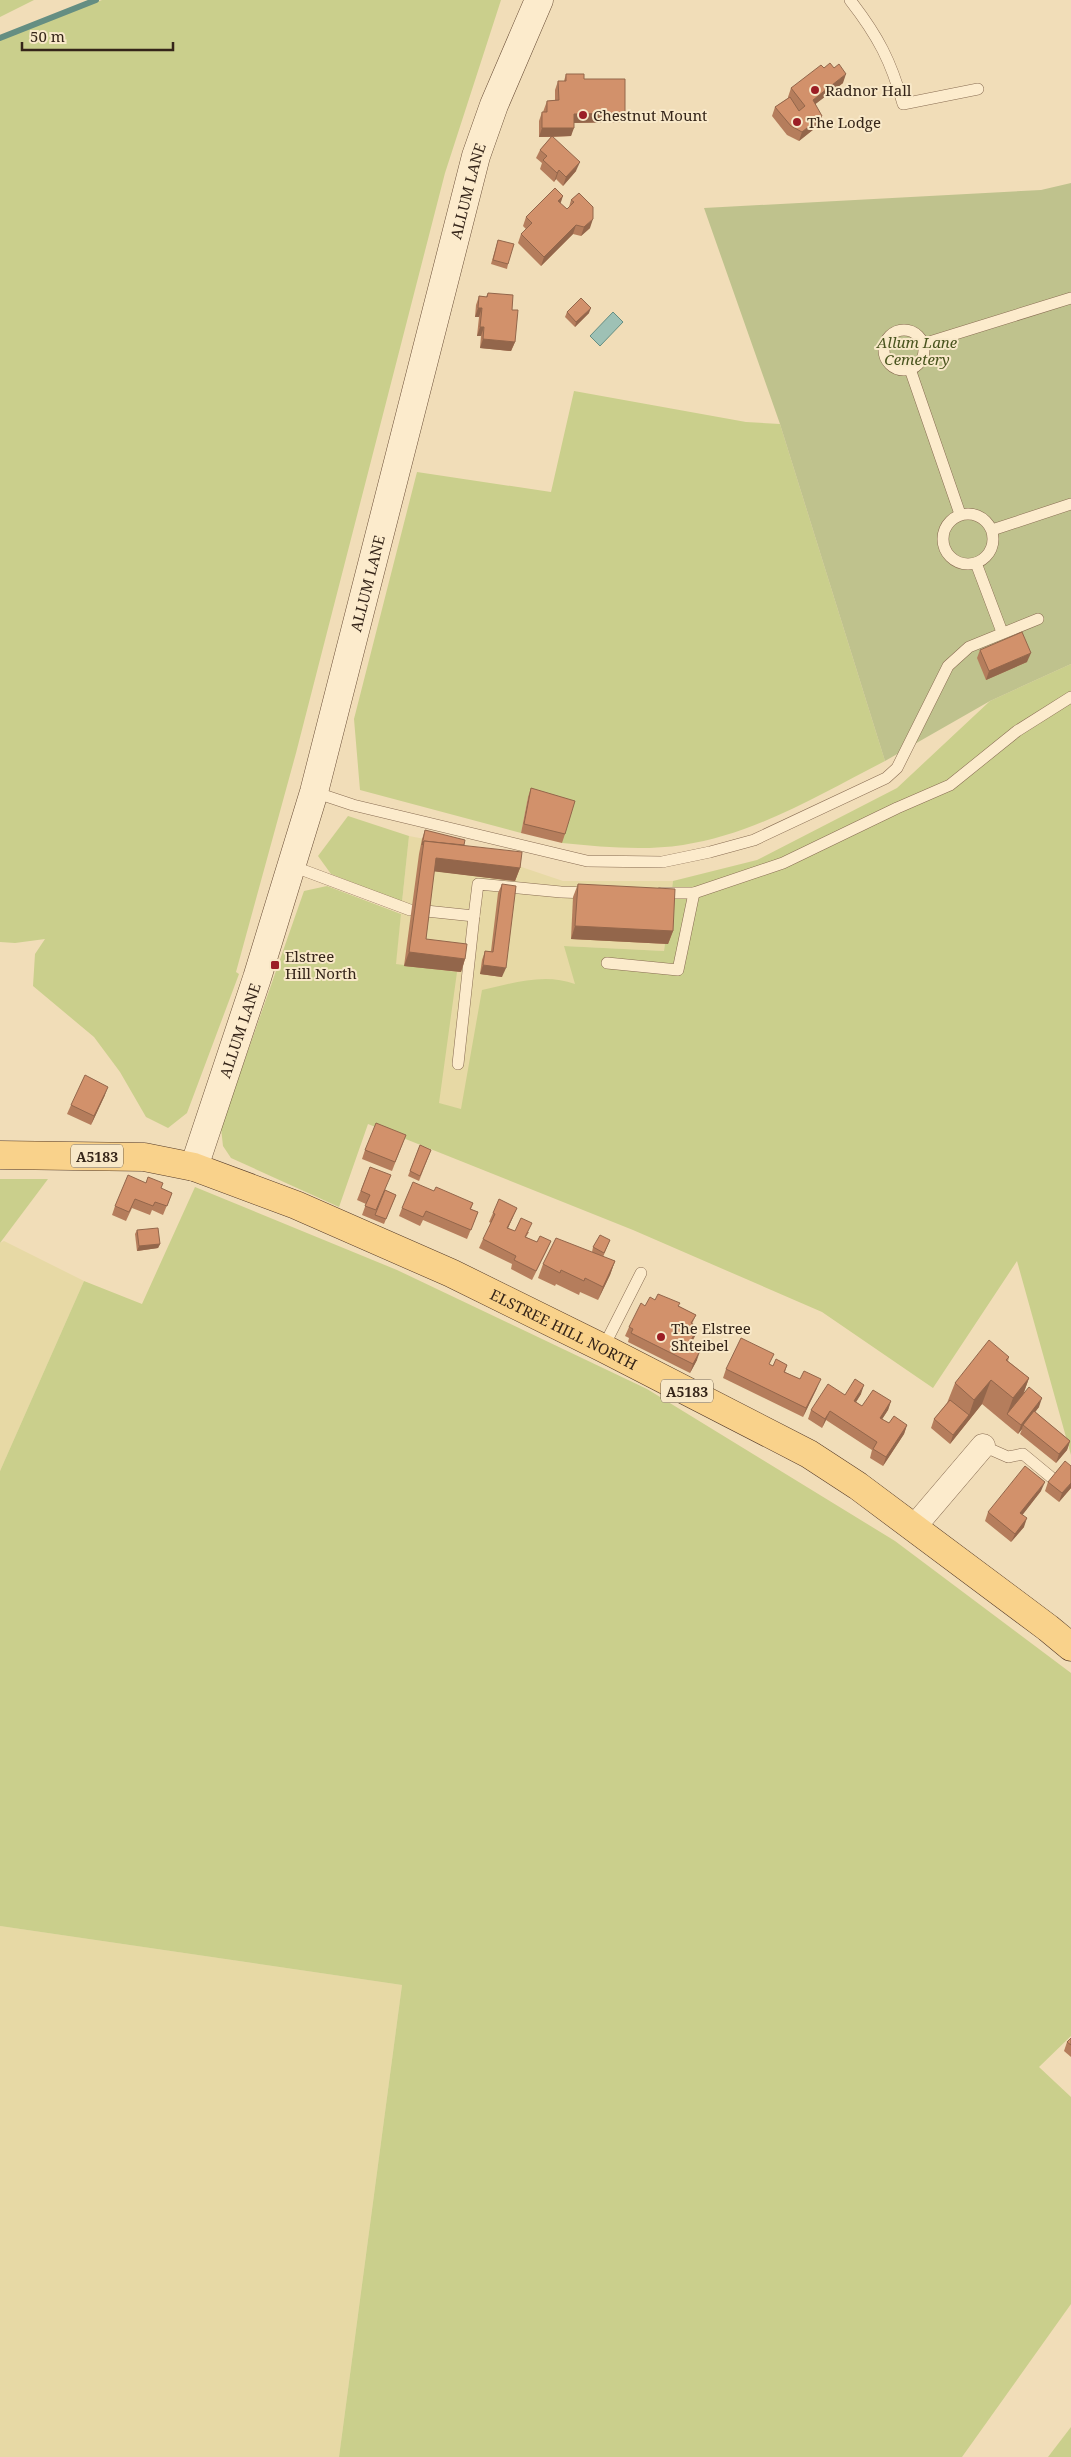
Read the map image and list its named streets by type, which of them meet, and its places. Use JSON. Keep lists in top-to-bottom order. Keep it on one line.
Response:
{"streets":{"main road":["ALLUM LANE","A5183","ELSTREE HILL NORTH"]},"crossings":[["ALLUM LANE","A5183"],["ALLUM LANE","ELSTREE HILL NORTH"],["A5183","ELSTREE HILL NORTH"]],"parks":["Allum Lane Cemetery"],"places":{"other":["Radnor Hall","Chestnut Mount","The Lodge","The Elstree Shteibel"],"transit":["Elstree Hill North"]},"scale_bar":"50 m"}
